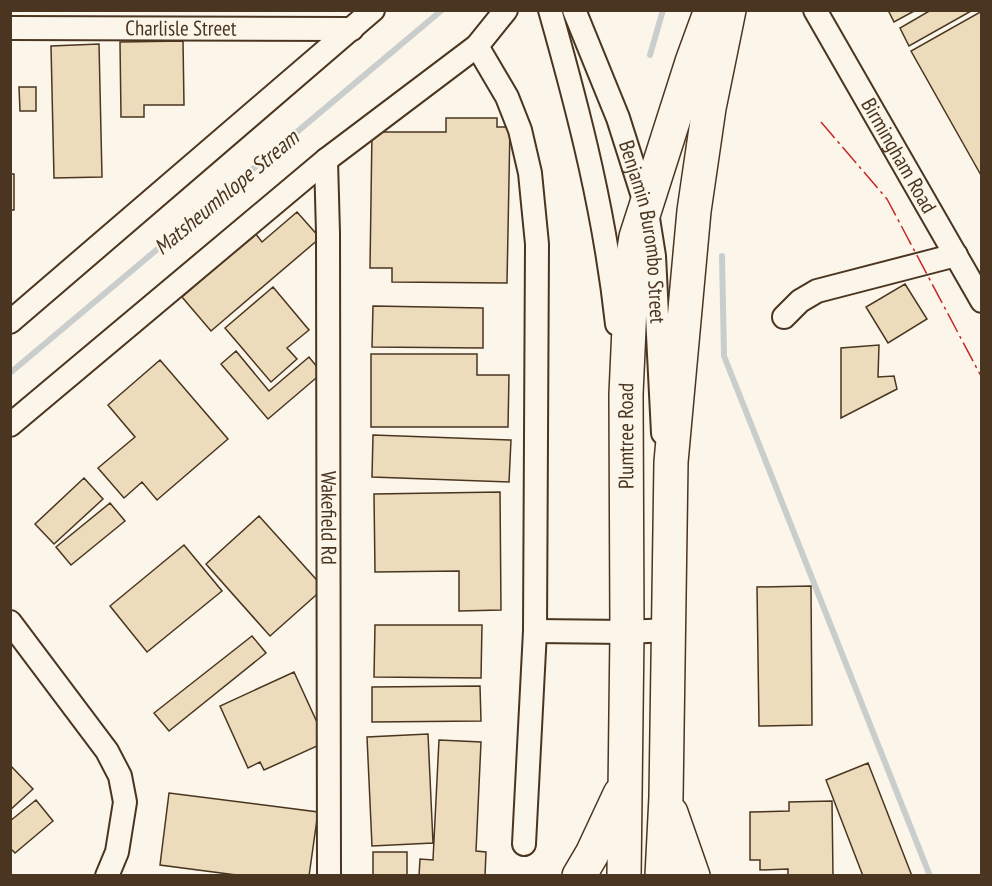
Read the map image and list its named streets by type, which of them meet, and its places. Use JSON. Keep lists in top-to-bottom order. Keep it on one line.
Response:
{"streets":{"highway":["Plumtree Road"],"street":["Charlisle Street","Birmingham Road","Benjamin Burombo Street","Wakefield Rd"]},"crossings":[["Benjamin Burombo Street","Plumtree Road"]],"water":["Matsheumhlope Stream"]}
